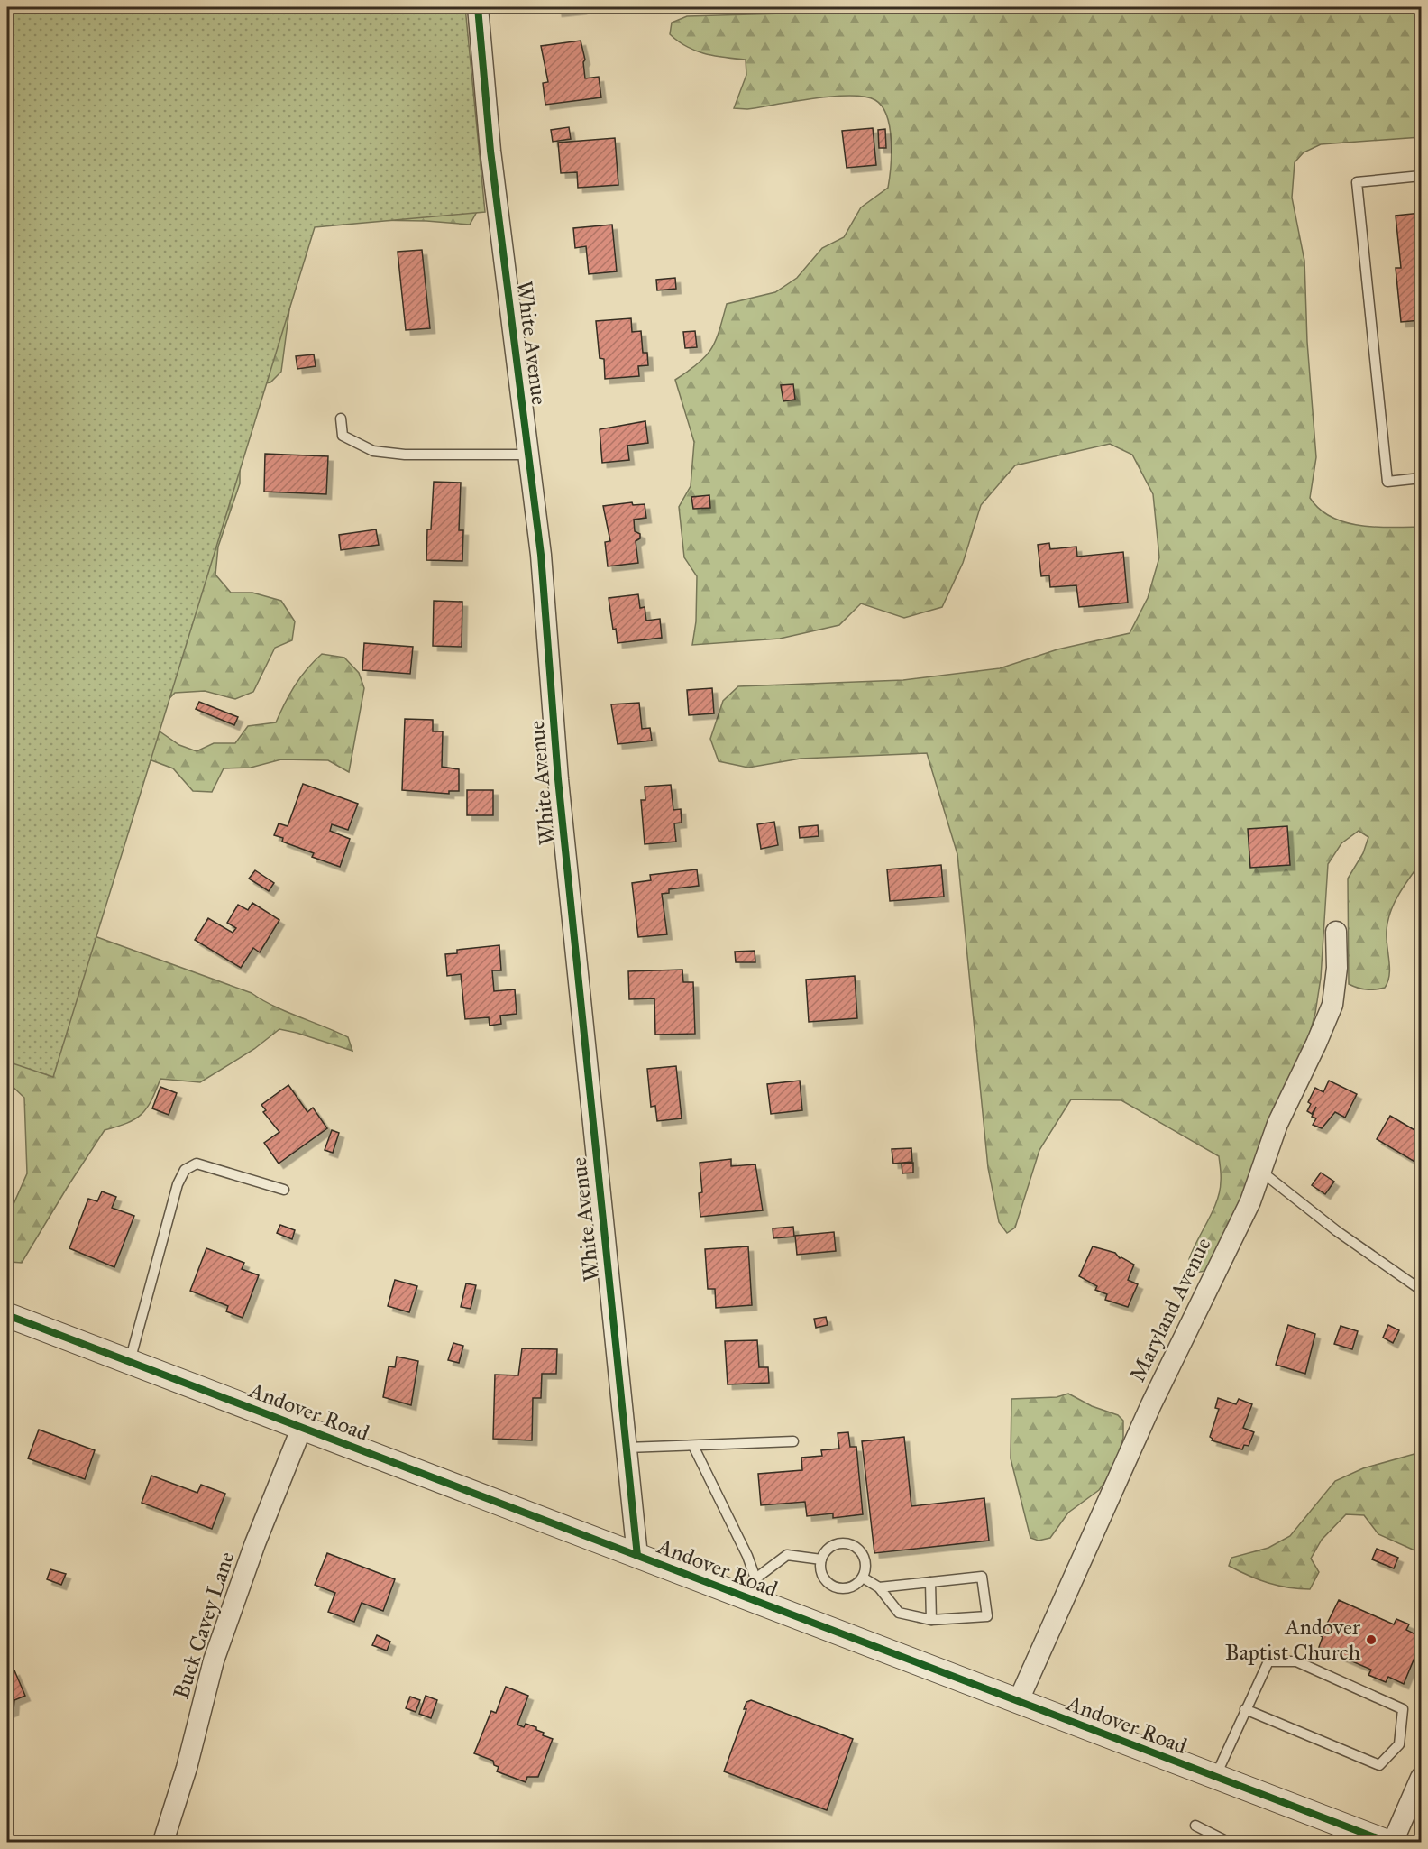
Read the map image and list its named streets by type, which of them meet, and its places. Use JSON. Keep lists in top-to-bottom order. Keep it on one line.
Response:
{"streets":{"street":["White Avenue","Maryland Avenue","Andover Road","Buck Cavey Lane"]},"crossings":[["White Avenue","Andover Road"],["Maryland Avenue","Andover Road"],["Andover Road","Buck Cavey Lane"]],"places":["Andover Baptist Church"]}
